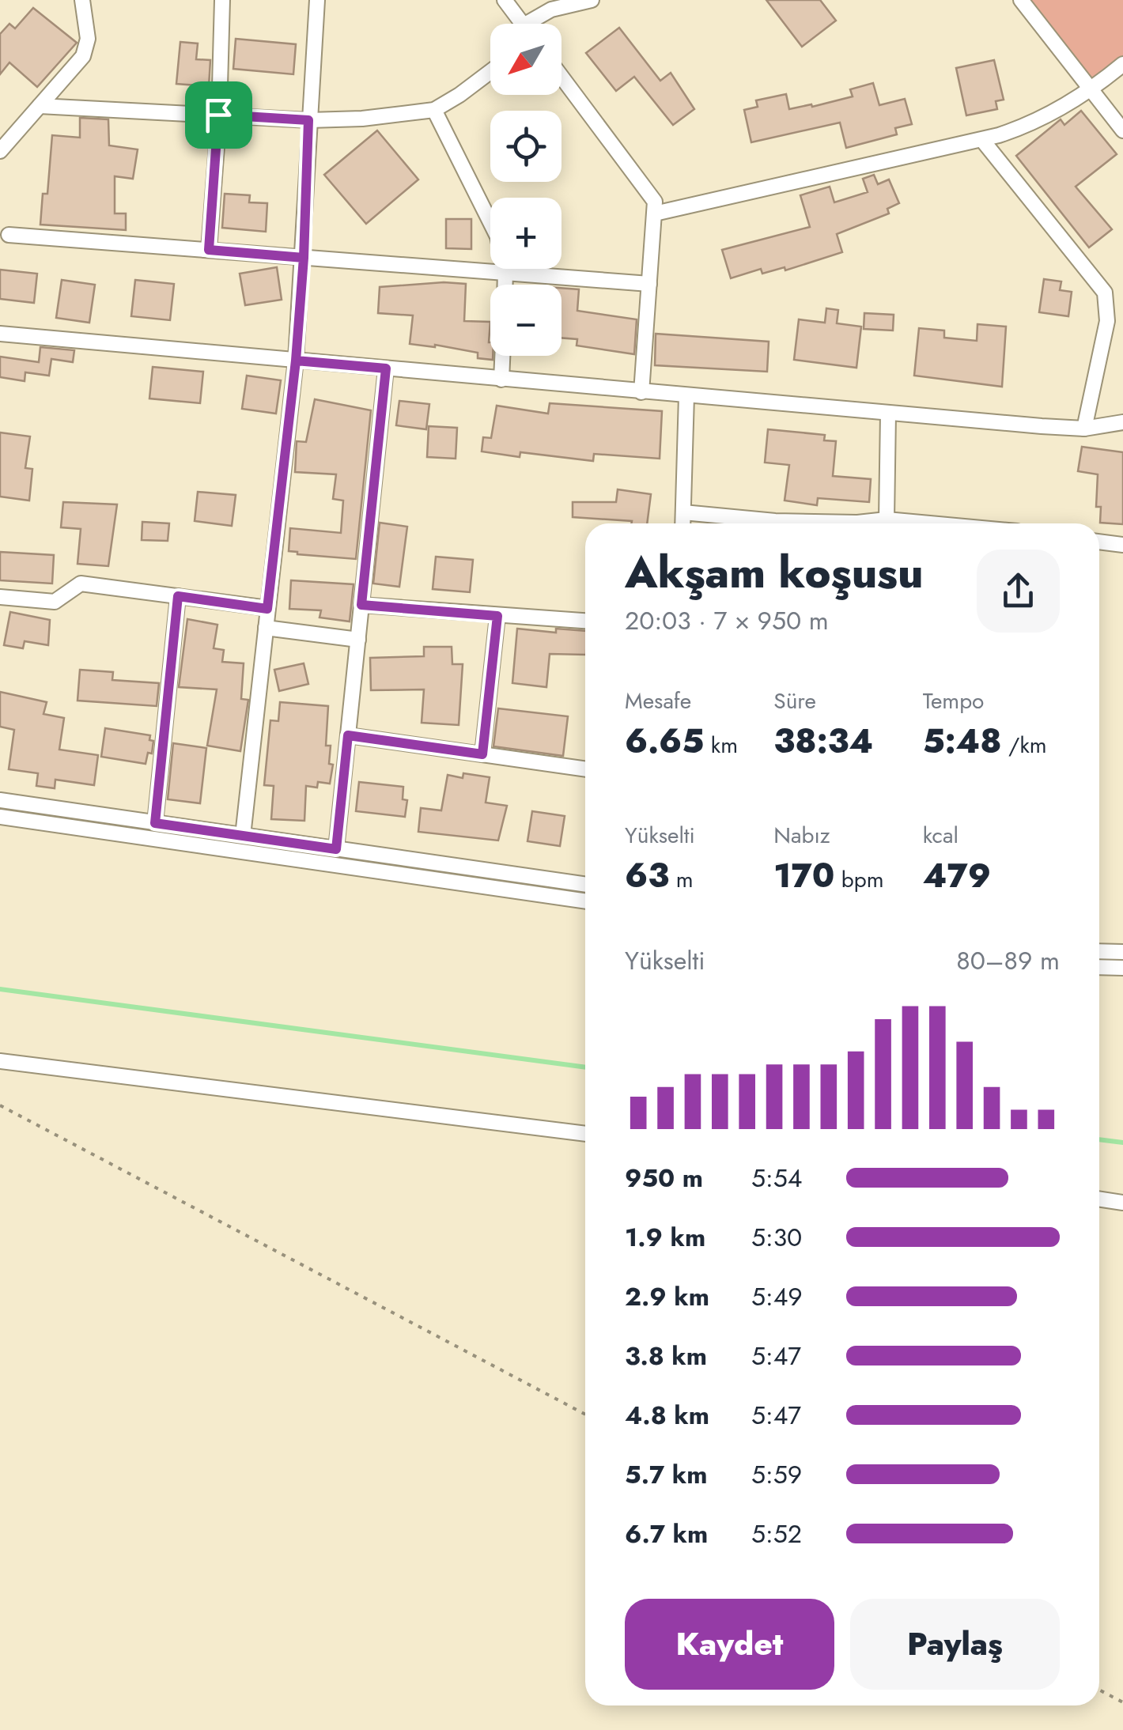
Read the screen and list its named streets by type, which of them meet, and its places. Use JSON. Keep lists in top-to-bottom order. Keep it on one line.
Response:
{"north":"bottom left","page":{"map_buttons":["+","−"],"heading":["Akşam koşusu","20:03 · 7 × 950 m"],"stats":[["Mesafe","6.65 km"],["Süre","38:34"],["Tempo","5:48 /km"],["Yükselti","63 m"],["Nabız","170 bpm"],["kcal","479"]],"chart":["Yükselti","80–89 m"],"list":[{"name":"950 m","note":"5:54"},{"name":"1.9 km","note":"5:30"},{"name":"2.9 km","note":"5:49"},{"name":"3.8 km","note":"5:47"},{"name":"4.8 km","note":"5:47"},{"name":"5.7 km","note":"5:59"},{"name":"6.7 km","note":"5:52"}],"buttons":["Kaydet","Paylaş"]}}
